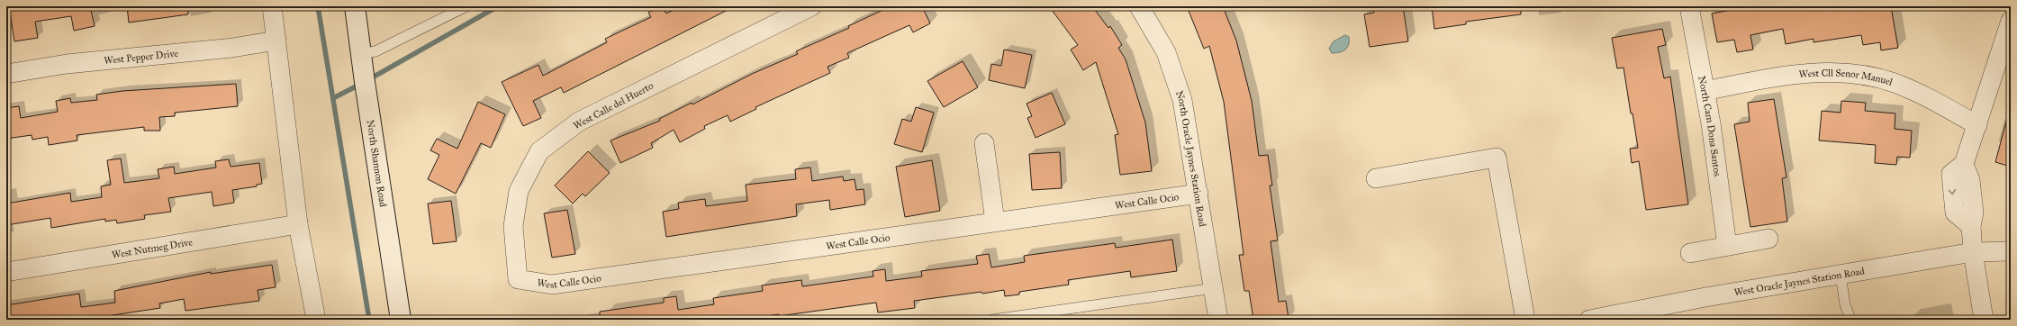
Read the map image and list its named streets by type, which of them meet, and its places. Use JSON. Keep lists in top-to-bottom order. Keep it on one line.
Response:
{"streets":{"street":["West Pepper Drive","West Cll Senor Manuel","West Calle del Huerto","North Cam Dona Santos","North Oracle Jaynes Station Road","North Shannon Road","West Calle Ocio","West Nutmeg Drive","West Oracle Jaynes Station Road"]},"crossings":[["West Cll Senor Manuel","North Cam Dona Santos"],["West Calle del Huerto","West Calle Ocio"],["North Oracle Jaynes Station Road","West Calle Ocio"]]}
